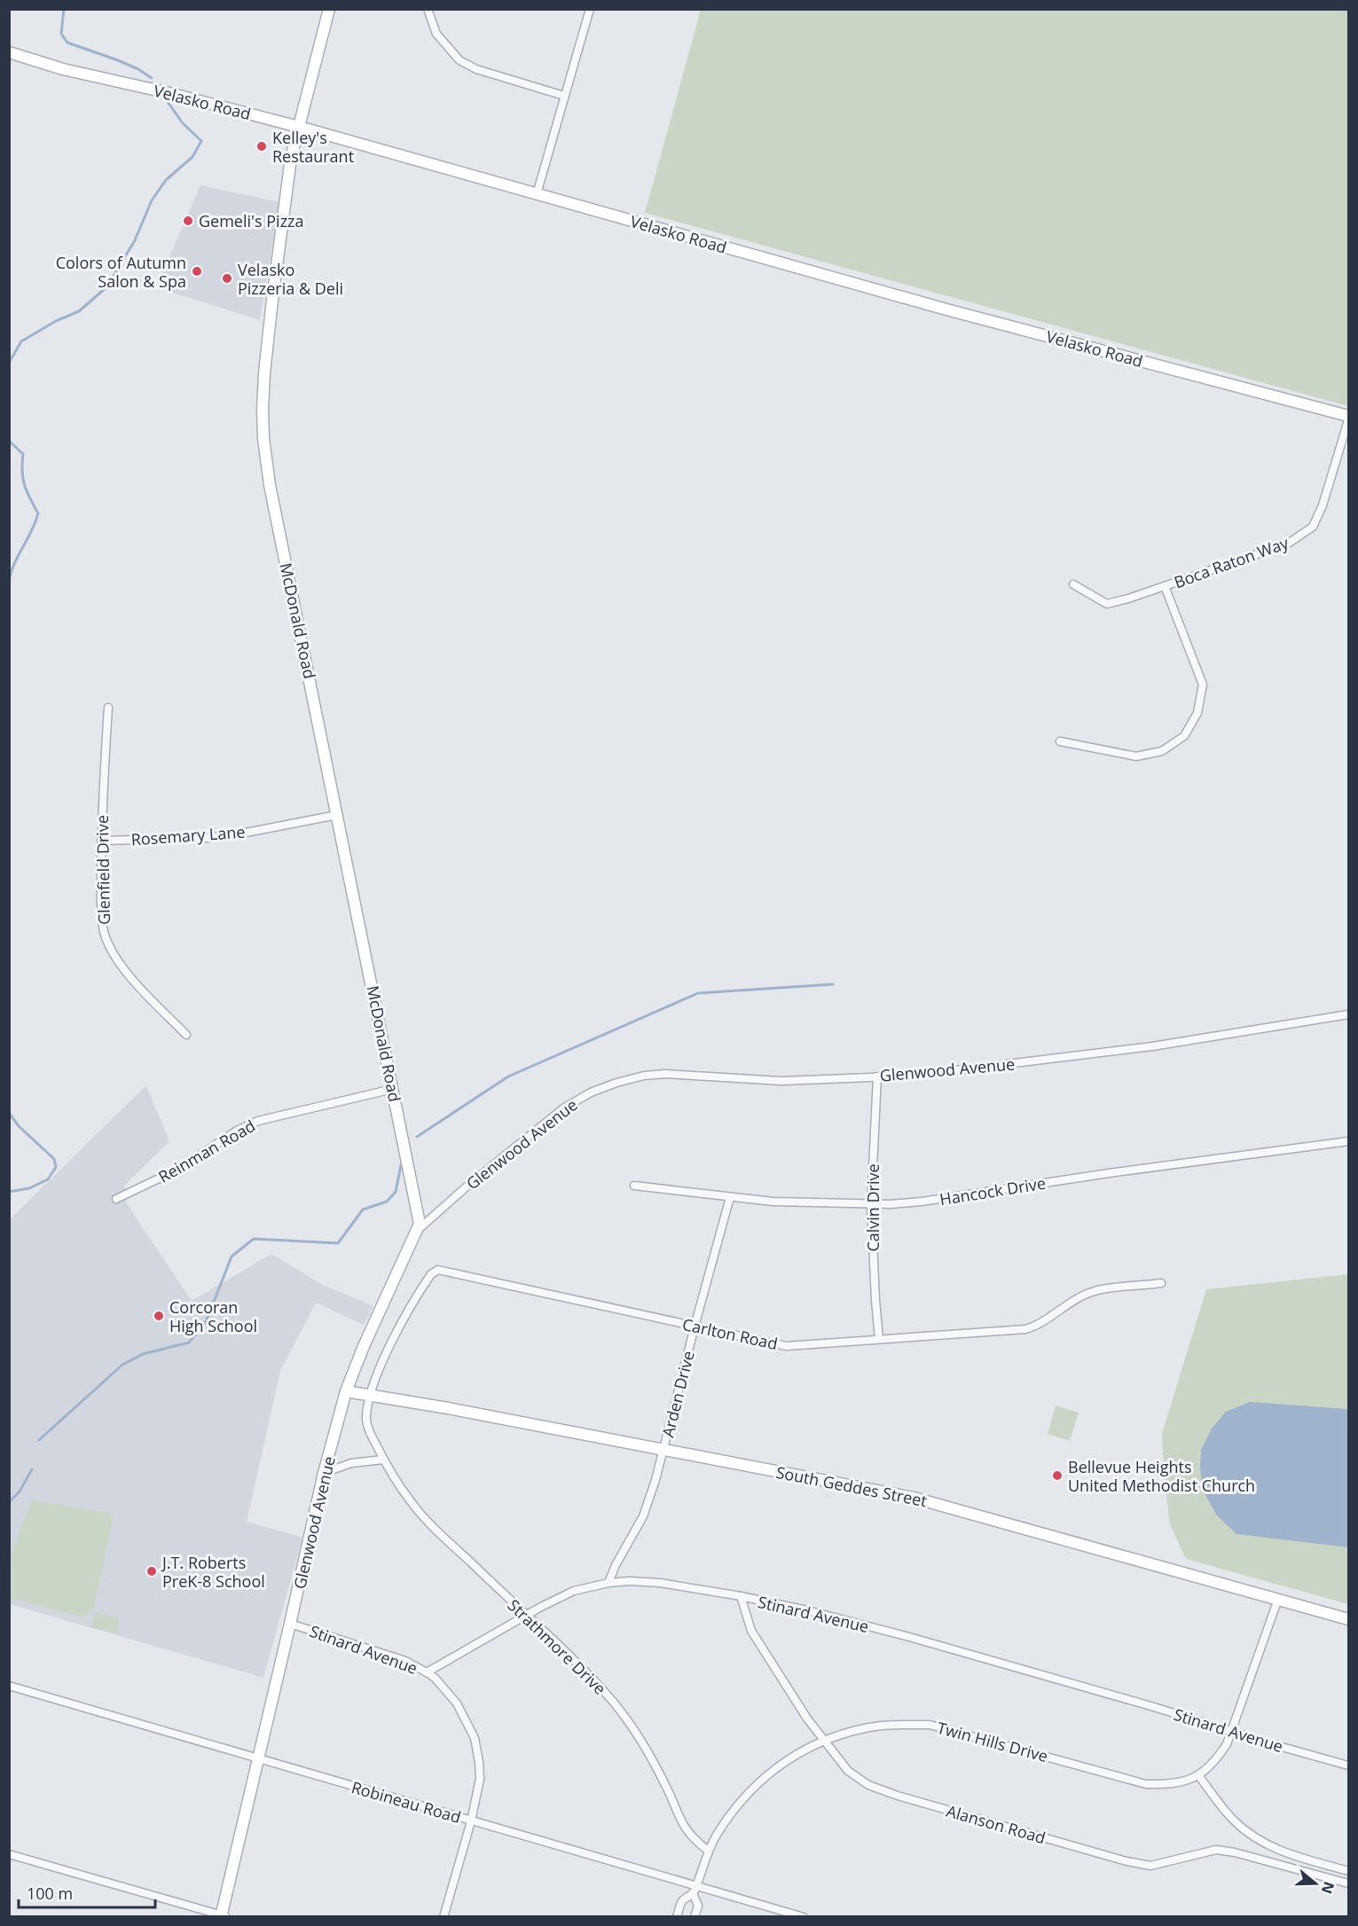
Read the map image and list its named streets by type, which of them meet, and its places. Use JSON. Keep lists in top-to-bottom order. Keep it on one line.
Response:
{"streets":{"street":["Velasko Road","Boca Raton Way","McDonald Road","Rosemary Lane","Glenfield Drive","Glenwood Avenue","Reinman Road","Hancock Drive","Calvin Drive","Carlton Road","Arden Drive","South Geddes Street","Stinard Avenue","Strathmore Drive","Twin Hills Drive","Robineau Road","Alanson Road"]},"crossings":[["Velasko Road","McDonald Road"],["McDonald Road","Rosemary Lane"],["McDonald Road","Glenwood Avenue"],["McDonald Road","Reinman Road"],["Rosemary Lane","Glenfield Drive"],["Glenwood Avenue","Calvin Drive"],["Glenwood Avenue","South Geddes Street"],["Glenwood Avenue","Stinard Avenue"],["Glenwood Avenue","Robineau Road"],["Hancock Drive","Calvin Drive"],["Hancock Drive","Arden Drive"],["Calvin Drive","Carlton Road"],["Carlton Road","Arden Drive"],["Carlton Road","South Geddes Street"],["Carlton Road","Strathmore Drive"],["Arden Drive","South Geddes Street"],["Arden Drive","Stinard Avenue"],["South Geddes Street","Strathmore Drive"],["South Geddes Street","Twin Hills Drive"],["Stinard Avenue","Strathmore Drive"],["Stinard Avenue","Twin Hills Drive"],["Stinard Avenue","Alanson Road"],["Strathmore Drive","Twin Hills Drive"],["Twin Hills Drive","Robineau Road"],["Twin Hills Drive","Alanson Road"]],"places":["Kelley's Restaurant","Gemeli's Pizza","Colors of Autumn Salon & Spa","Velasko Pizzeria & Deli","Corcoran High School","Bellevue Heights United Methodist Church","J.T. Roberts PreK-8 School"],"scale_bar":"100 m","north":"right"}
